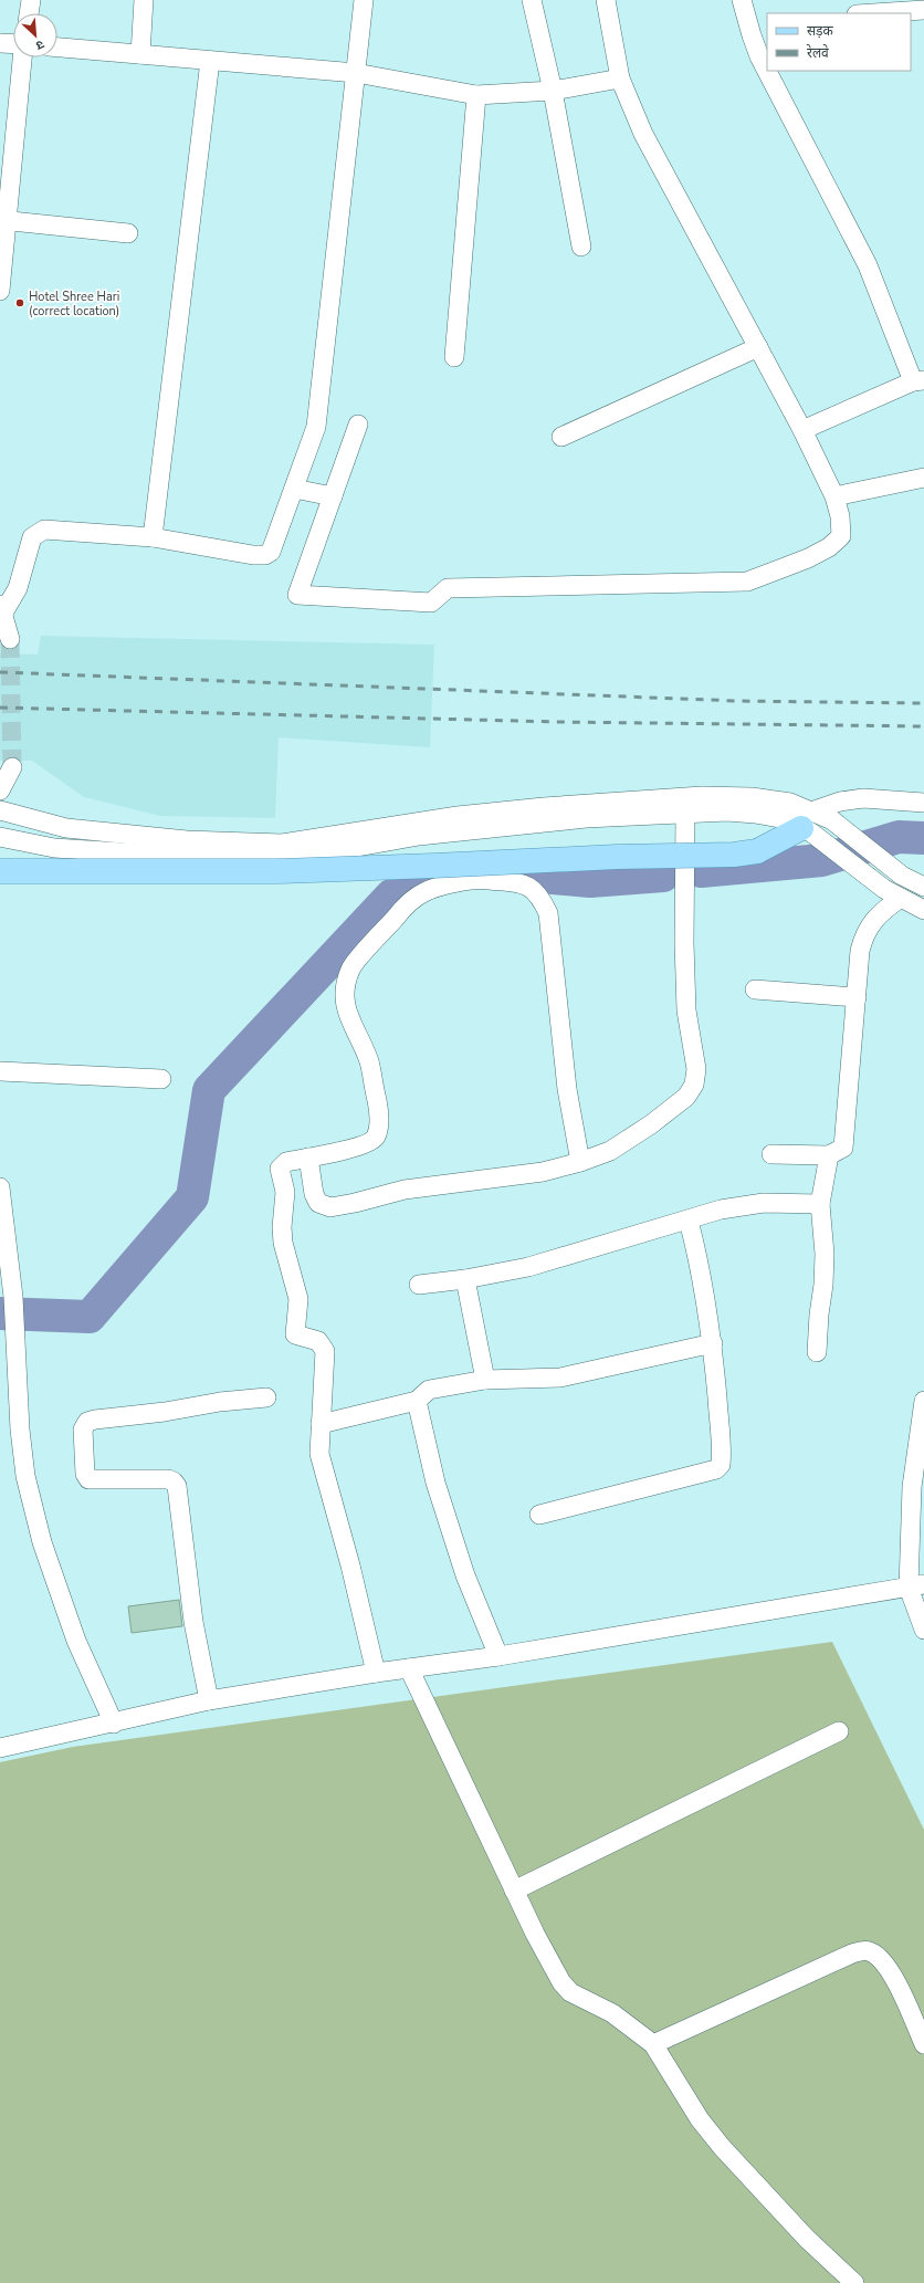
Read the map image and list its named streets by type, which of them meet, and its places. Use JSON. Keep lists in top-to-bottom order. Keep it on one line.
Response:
{"places":["Hotel Shree Hari (correct location)"],"legend":["सड़क","रेलवे"],"north":"bottom right"}
